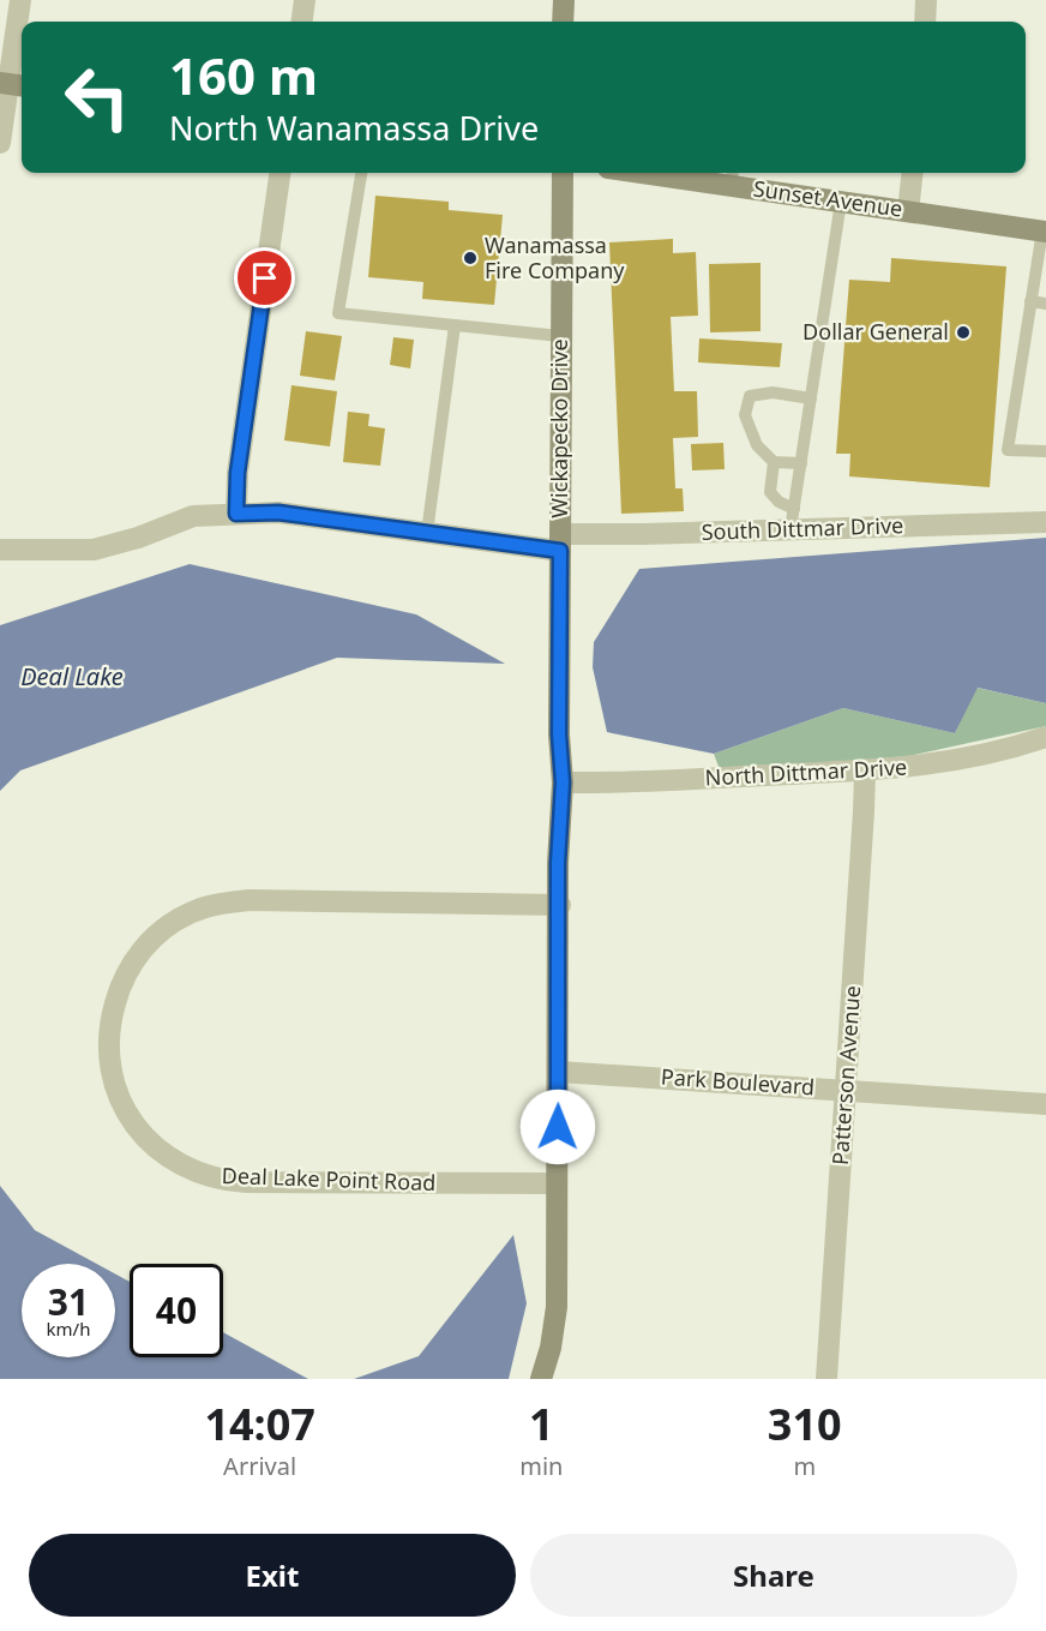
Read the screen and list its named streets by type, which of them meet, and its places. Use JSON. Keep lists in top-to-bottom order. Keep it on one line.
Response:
{"streets":{"street":["Sunset Avenue","Wickapecko Drive","South Dittmar Drive","North Dittmar Drive","Patterson Avenue","Park Boulevard","Deal Lake Point Road"]},"crossings":[["Wickapecko Drive","South Dittmar Drive"],["Wickapecko Drive","North Dittmar Drive"],["Wickapecko Drive","Park Boulevard"],["Wickapecko Drive","Deal Lake Point Road"],["North Dittmar Drive","Patterson Avenue"],["Patterson Avenue","Park Boulevard"]],"water":["Deal Lake"],"places":["Wanamassa Fire Company","Dollar General"],"page":{"turn":["160 m","North Wanamassa Drive"],"speed":"31 km/h","limit":"40","eta":["14:07","Arrival","1","min","310","m"],"buttons":["Exit","Share"]}}
